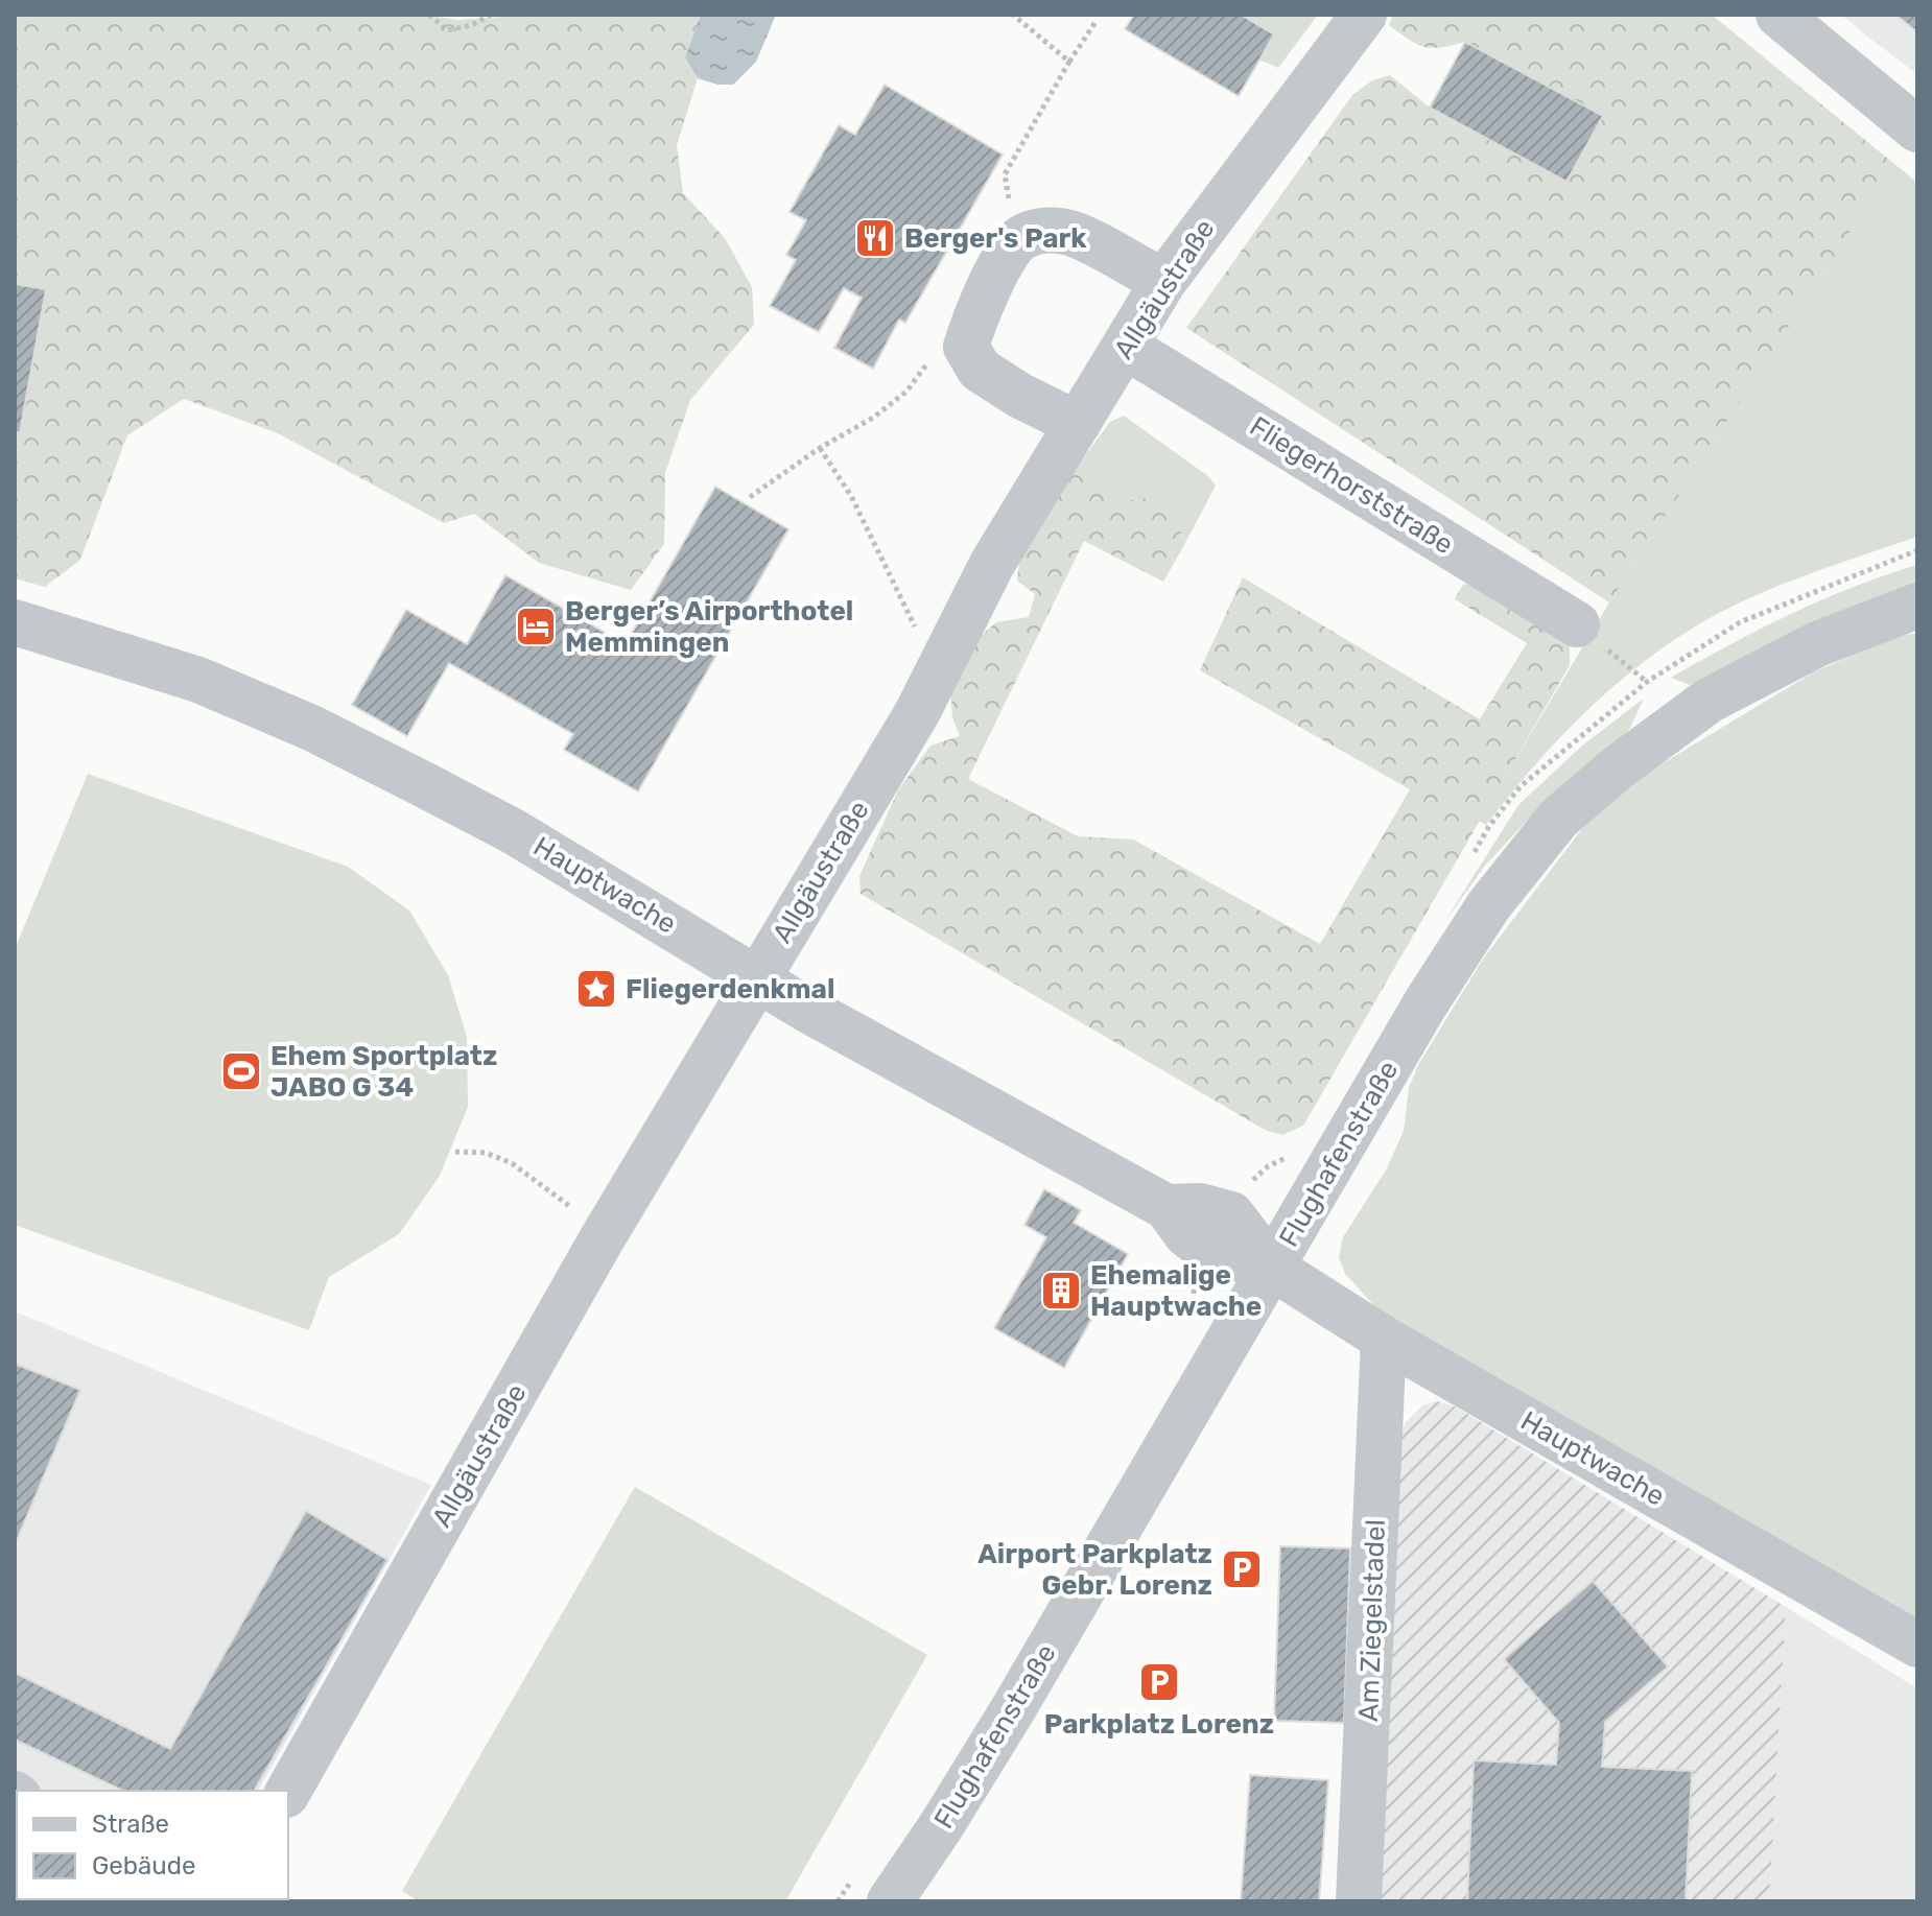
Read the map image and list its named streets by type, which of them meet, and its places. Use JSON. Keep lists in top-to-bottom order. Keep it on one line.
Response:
{"streets":{"street":["Allgäustraße","Fliegerhorststraße","Hauptwache","Flughafenstraße","Am Ziegelstadel"]},"crossings":[["Allgäustraße","Fliegerhorststraße"],["Allgäustraße","Hauptwache"],["Hauptwache","Flughafenstraße"],["Hauptwache","Am Ziegelstadel"]],"places":{"restaurant":["Berger's Park"],"hotel":["Berger’s Airporthotel Memmingen"],"place":["Fliegerdenkmal"],"sports":["Ehem Sportplatz JABO G 34"],"building":["Ehemalige Hauptwache"],"parking":["Airport Parkplatz Gebr. Lorenz","Parkplatz Lorenz"]},"legend":["Straße","Gebäude"]}
